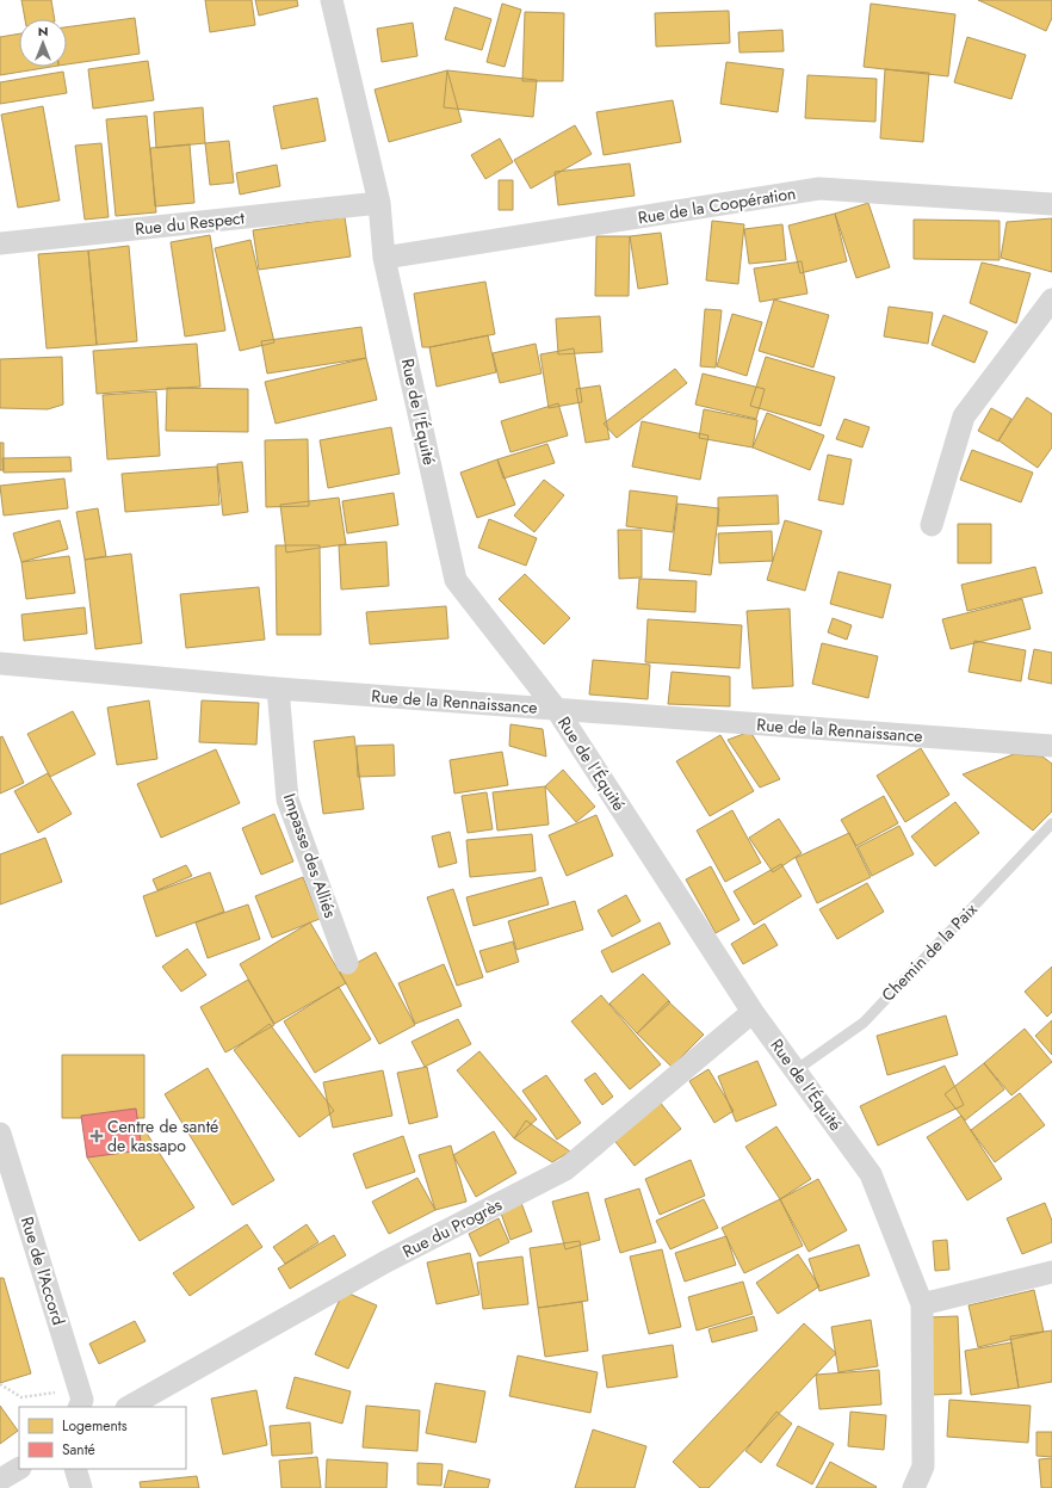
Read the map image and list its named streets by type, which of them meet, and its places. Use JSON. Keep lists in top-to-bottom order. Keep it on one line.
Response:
{"streets":{"street":["Rue de la Coopération","Rue du Respect","Rue de l'Équité","Rue de la Rennaissance","Impasse des Alliés","Rue du Progrès","Rue de l'Accord"],"lane":["Chemin de la Paix"]},"crossings":[["Rue de la Coopération","Rue de l'Équité"],["Rue du Respect","Rue de l'Équité"],["Rue de l'Équité","Rue de la Rennaissance"],["Rue de l'Équité","Chemin de la Paix"],["Rue de l'Équité","Rue du Progrès"],["Rue de la Rennaissance","Impasse des Alliés"]],"places":{"health":["Centre de santé de kassapo"]},"legend":["Logements","Santé"],"north":"top"}
